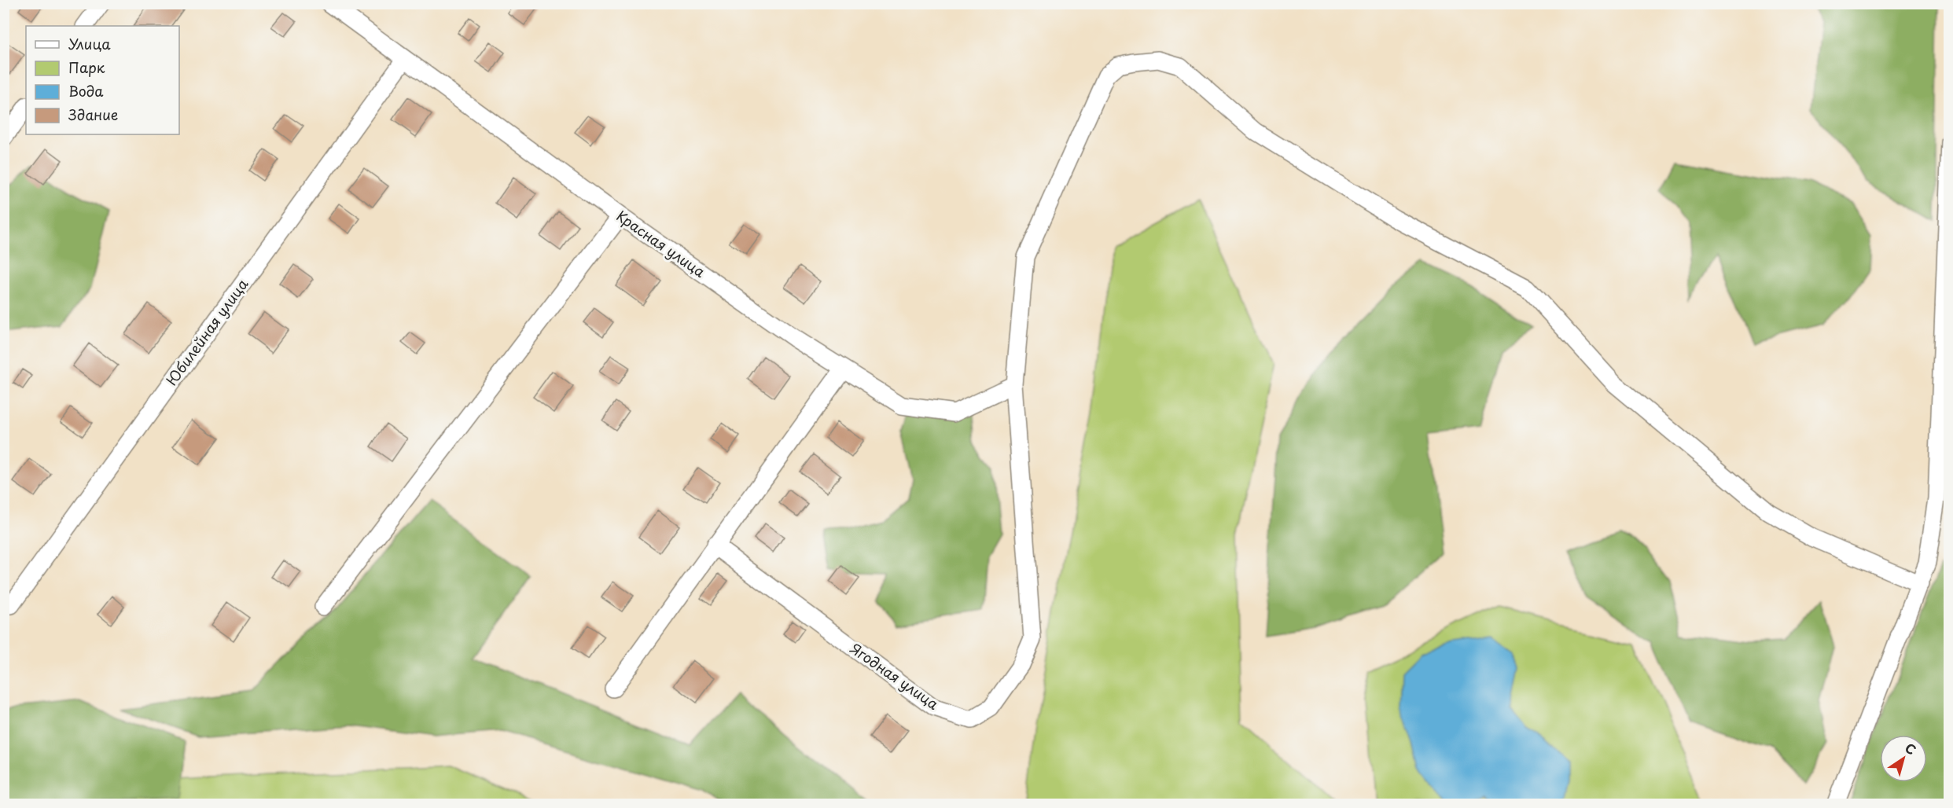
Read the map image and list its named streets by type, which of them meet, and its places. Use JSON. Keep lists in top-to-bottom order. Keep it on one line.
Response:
{"streets":{"street":["Красная улица","Юбилейная улица","Ягодная улица"]},"crossings":[["Красная улица","Юбилейная улица"],["Красная улица","Ягодная улица"]],"legend":["Улица","Парк","Вода","Здание"],"north":"top right"}
